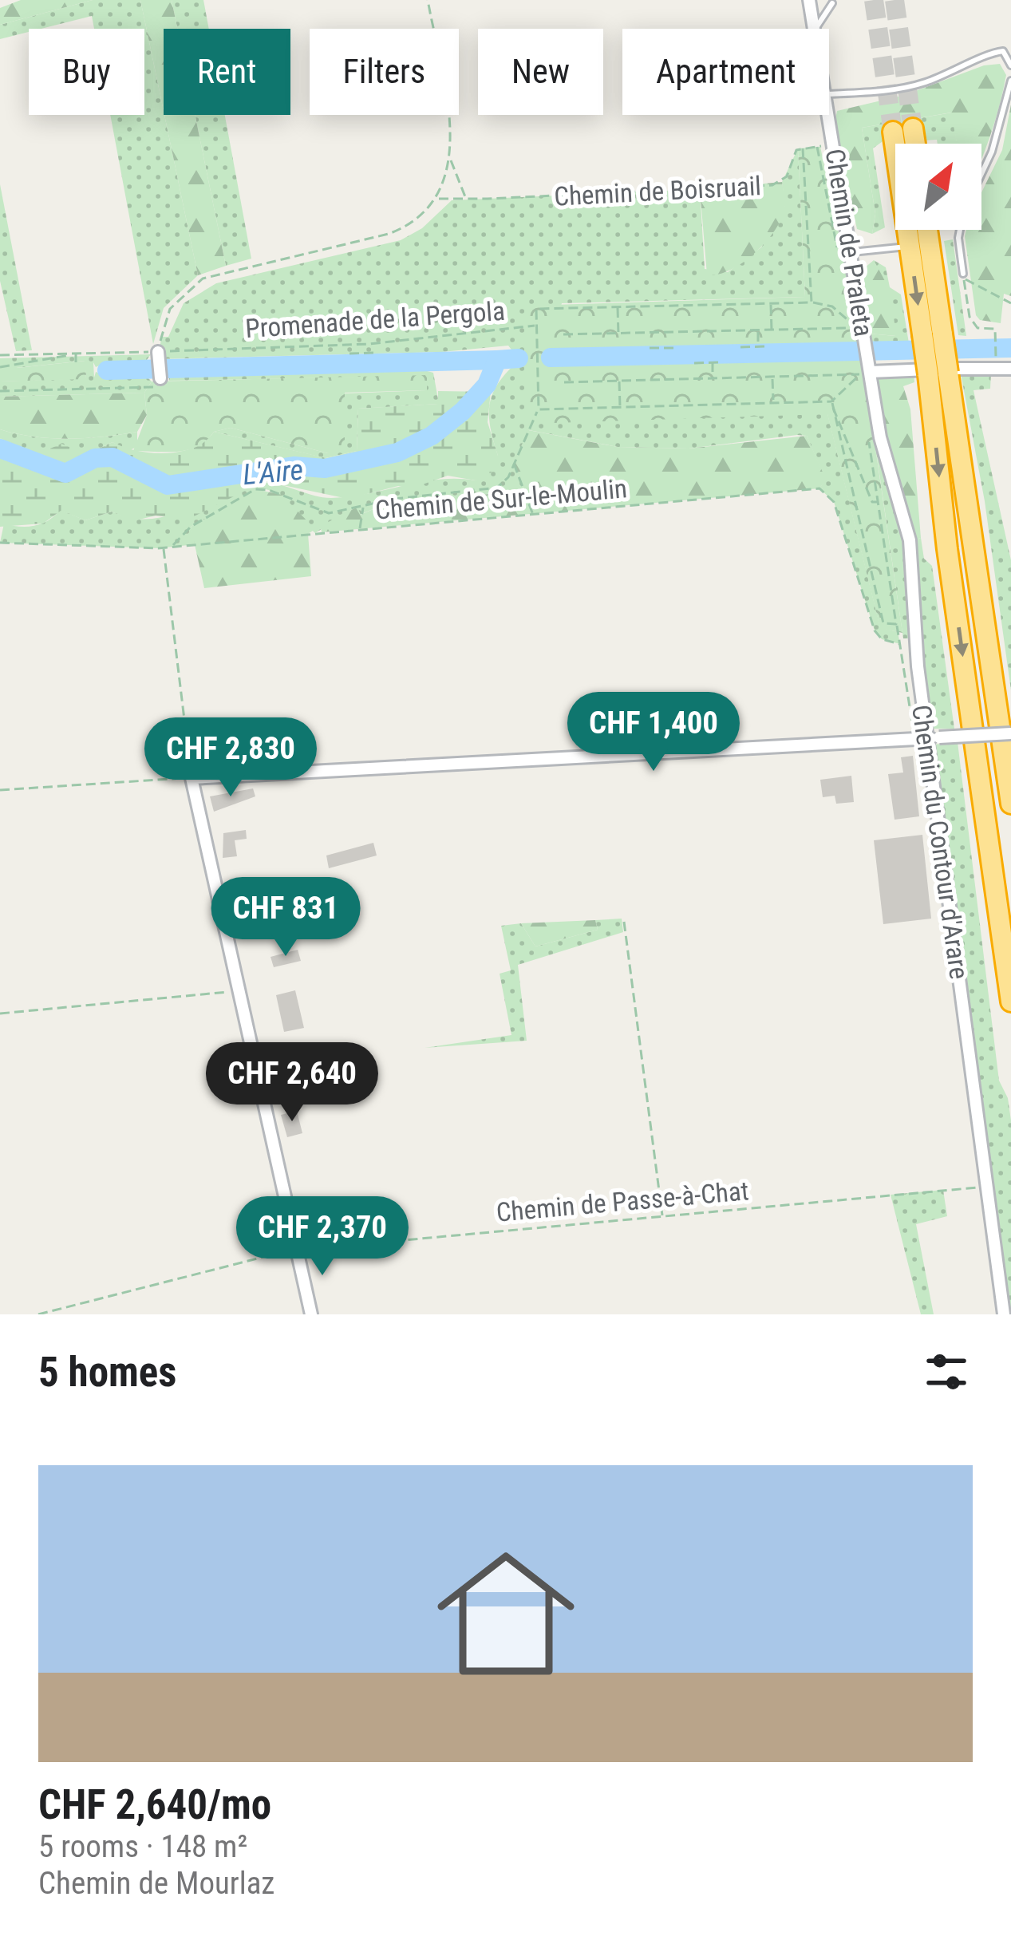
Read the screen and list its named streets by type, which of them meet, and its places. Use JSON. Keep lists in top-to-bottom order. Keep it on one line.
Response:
{"streets":{"street":["Chemin de Praleta","Chemin du Contour d'Arare"],"path":["Chemin de Boisruail","Promenade de la Pergola","Chemin de Sur-le-Moulin","Chemin de Passe-à-Chat"]},"crossings":[["Chemin de Praleta","Chemin du Contour d'Arare"],["Chemin du Contour d'Arare","Chemin de Passe-à-Chat"]],"water":["L'Aire"],"north":"top right","page":{"chip":["Buy","Rent","Filters","New","Apartment"],"price":["CHF 1,400","CHF 2,830","CHF 831","CHF 2,640","CHF 2,370"],"heading":"5 homes","list":[{"name":"CHF 2,640/mo","note":"5 rooms · 148 m² · Chemin de Mourlaz"}]}}
